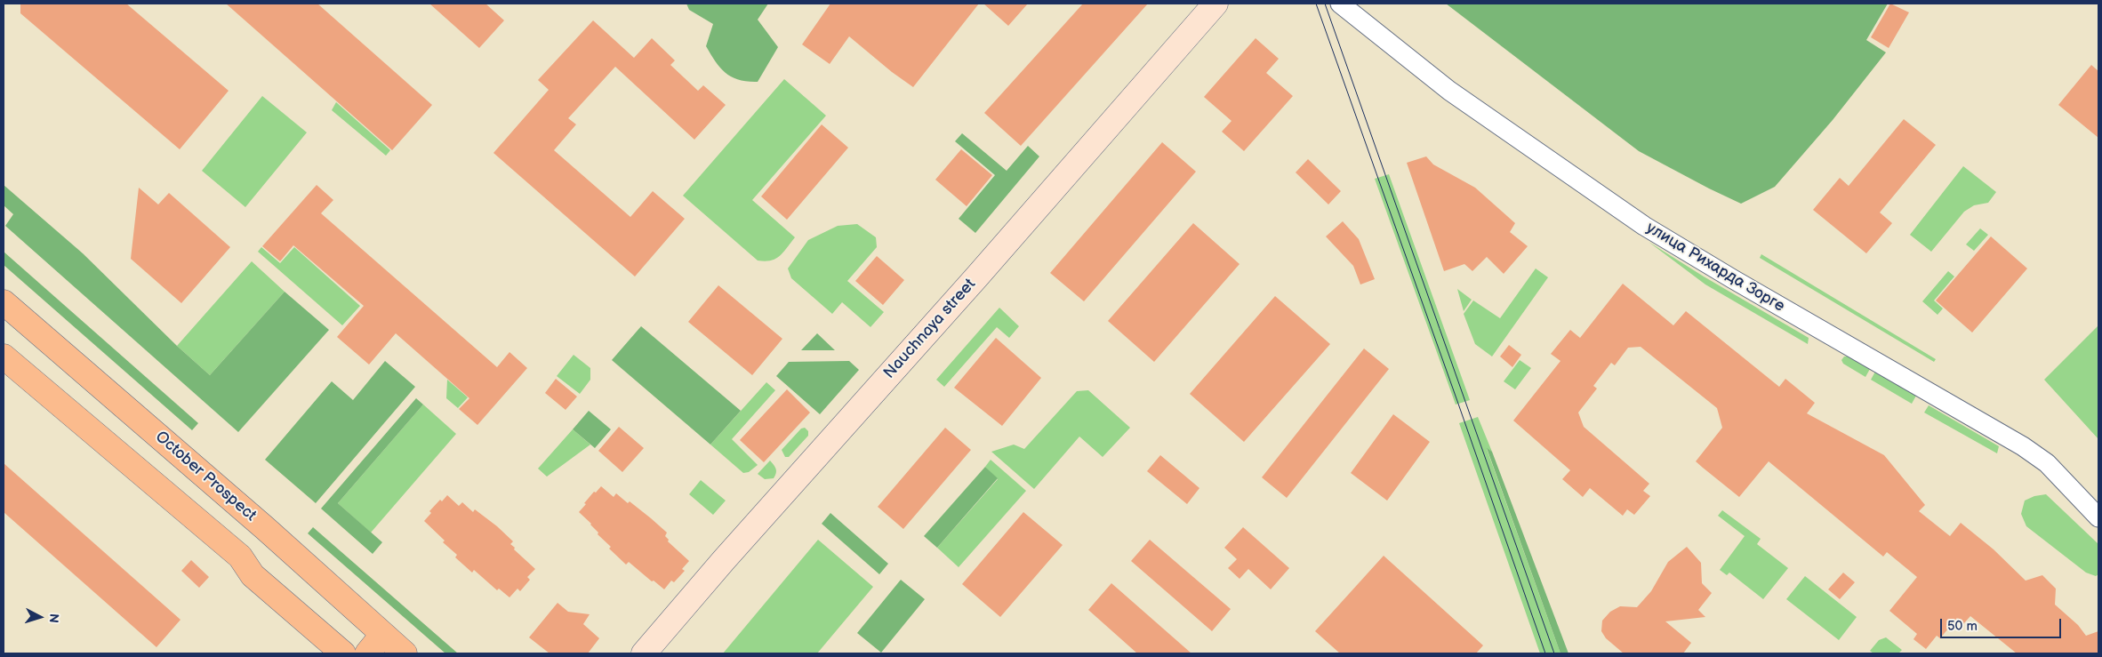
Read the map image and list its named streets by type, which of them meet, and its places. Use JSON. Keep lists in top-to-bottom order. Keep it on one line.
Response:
{"streets":{"main road":["October Prospect"],"street":["улица Рихарда Зорге","Nauchnaya street"]},"scale_bar":"50 m","north":"right"}
